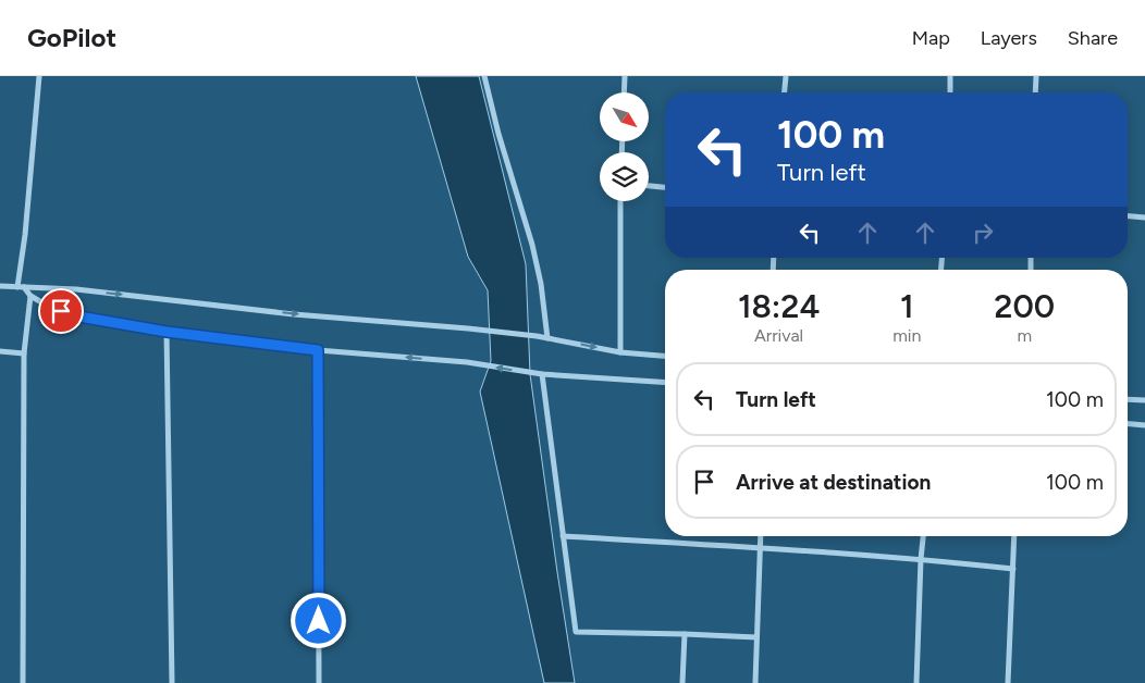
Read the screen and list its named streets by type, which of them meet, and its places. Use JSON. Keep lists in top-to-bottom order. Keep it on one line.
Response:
{"north":"bottom right","page":{"header":"GoPilot","nav":["Map","Layers","Share"],"turn":["100 m","Turn left"],"eta":["18:24","Arrival","1","min","200","m"],"list":[{"name":"Turn left","value":"100 m"},{"name":"Arrive at destination","value":"100 m"}]}}
